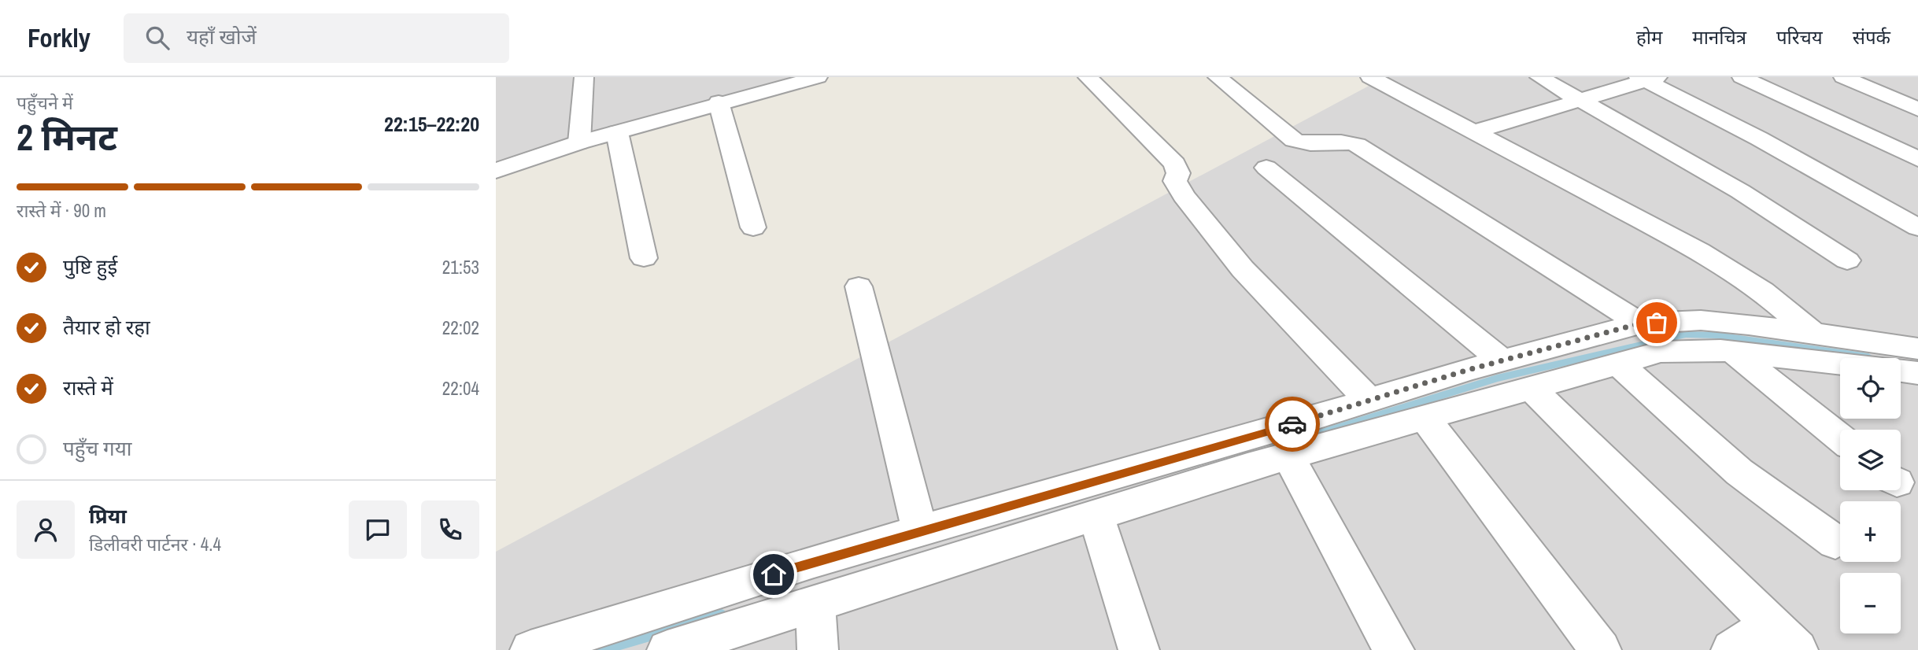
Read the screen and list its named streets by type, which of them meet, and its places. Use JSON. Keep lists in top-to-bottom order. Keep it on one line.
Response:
{"page":{"header":"Forkly","search":"यहाँ खोजें","nav":["होम","मानचित्र","परिचय","संपर्क"],"heading":["2 मिनट","पहुँचने में","22:15–22:20"],"panel":["प्रिया","डिलीवरी पार्टनर · 4.4"],"bar":"रास्ते में · 90 m","list":[["पुष्टि हुई","21:53"],["तैयार हो रहा","22:02"],["रास्ते में","22:04"],"पहुँच गया"],"map_buttons":["+","−"]}}
